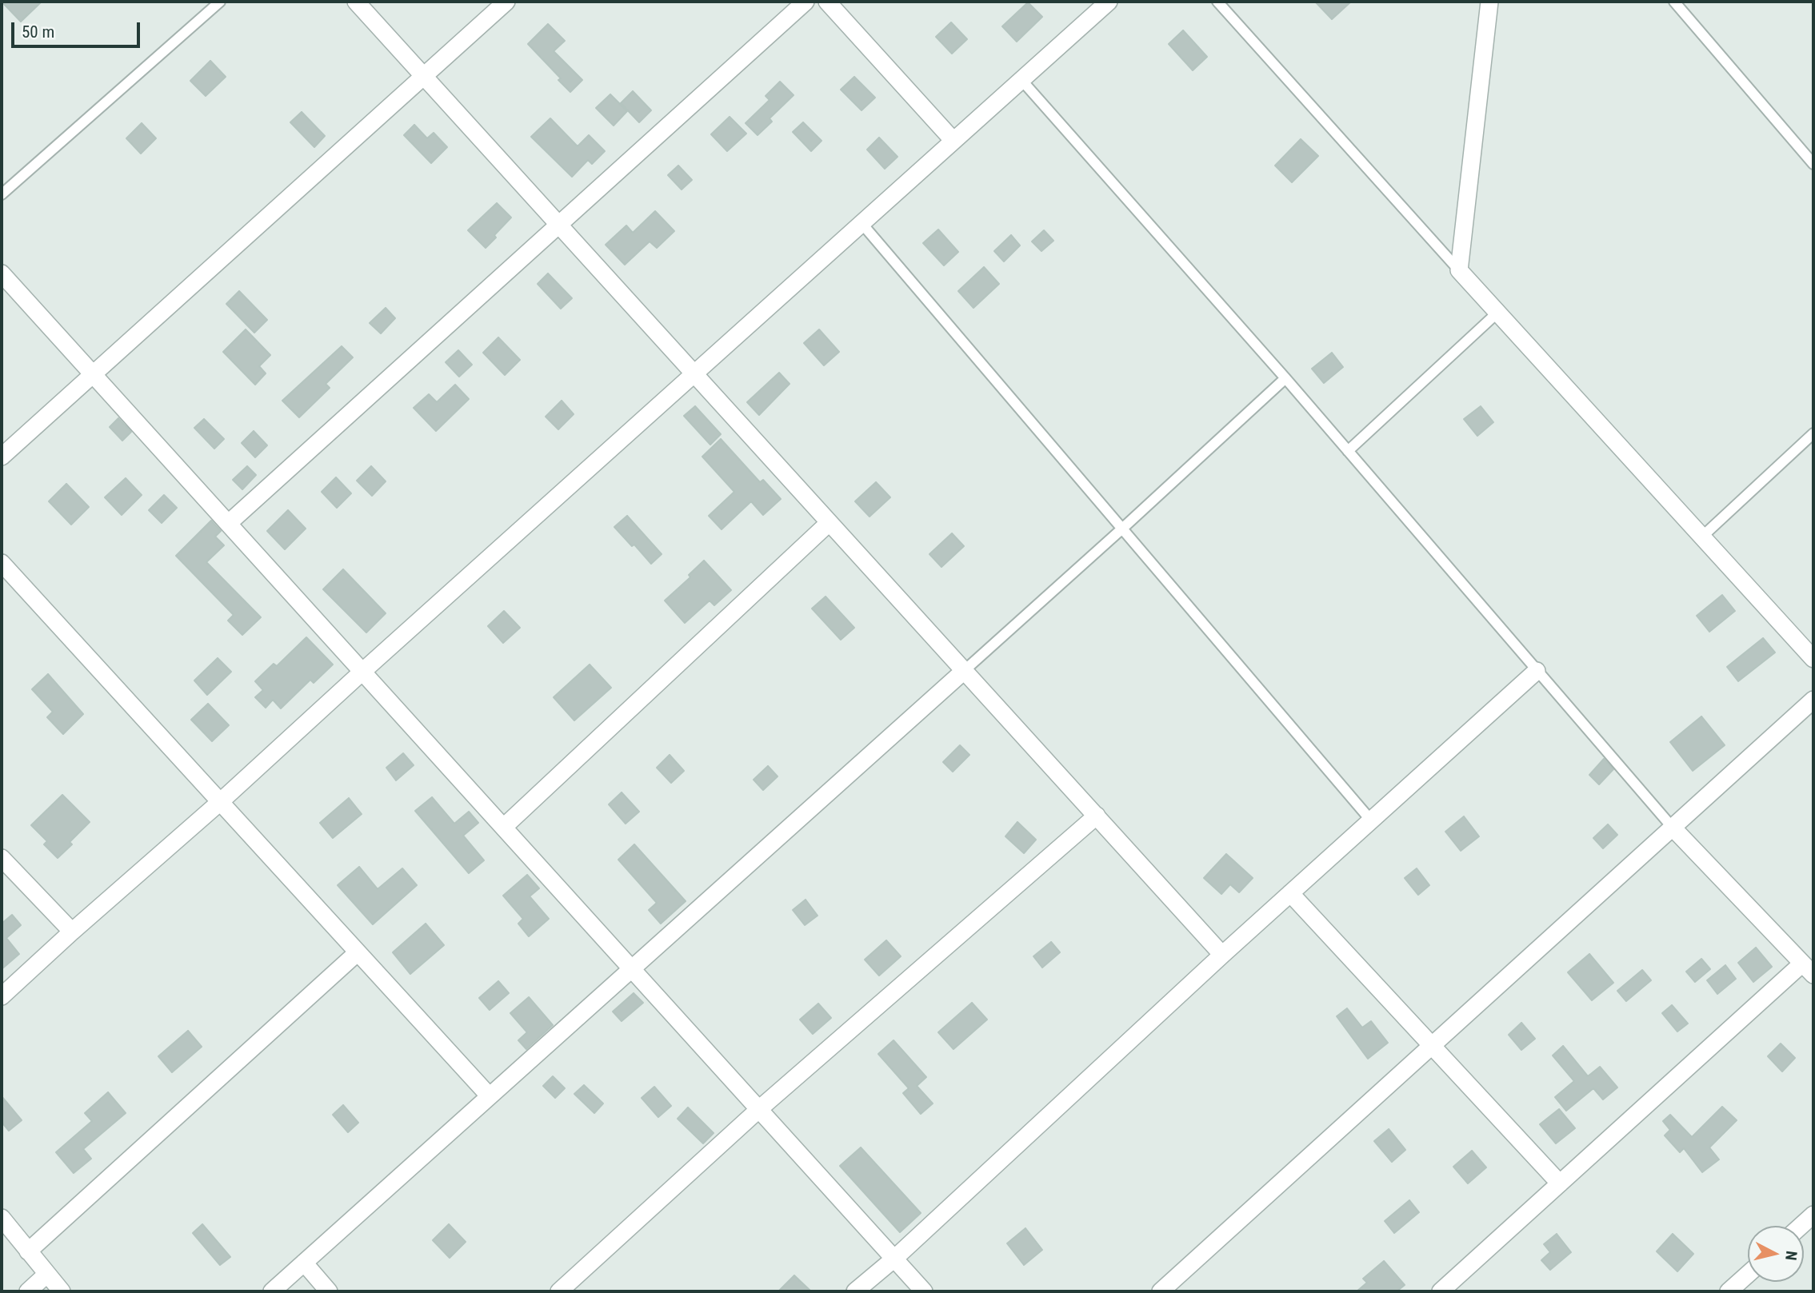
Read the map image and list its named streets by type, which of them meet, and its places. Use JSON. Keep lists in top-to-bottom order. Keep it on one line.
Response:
{"scale_bar":"50 m","north":"right"}
